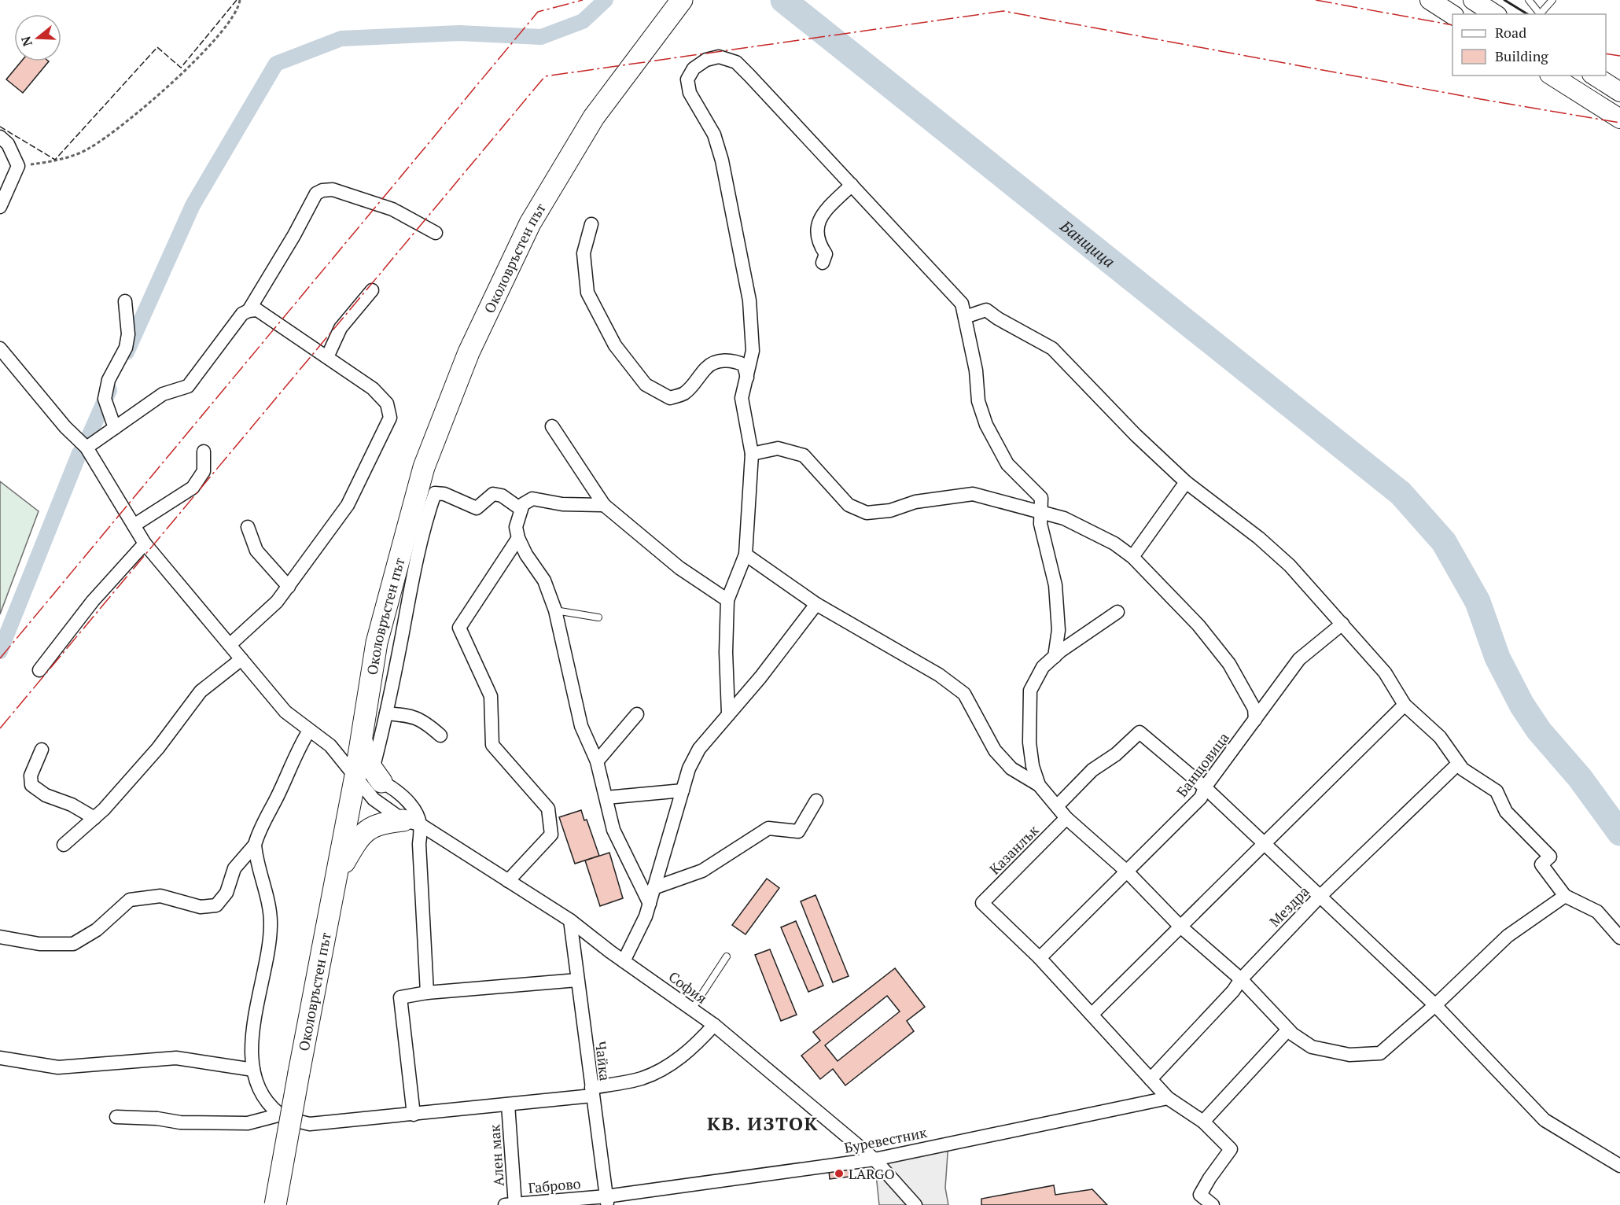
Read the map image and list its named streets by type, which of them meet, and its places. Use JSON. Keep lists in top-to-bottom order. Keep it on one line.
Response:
{"streets":{"main road":["Околовръстен път"],"street":["Банщовица","Казанлък","Мездра","София","Чайка","Буревестник","Ален мак","Габрово"]},"crossings":[["Околовръстен път","София"],["Банщовица","Казанлък"],["София","Чайка"],["София","Буревестник"],["Чайка","Буревестник"],["Чайка","Габрово"],["Буревестник","Габрово"],["Ален мак","Габрово"]],"districts":["КВ. ИЗТОК"],"water":["Банщица"],"places":["LARGO"],"legend":["Road","Building"],"north":"left"}
